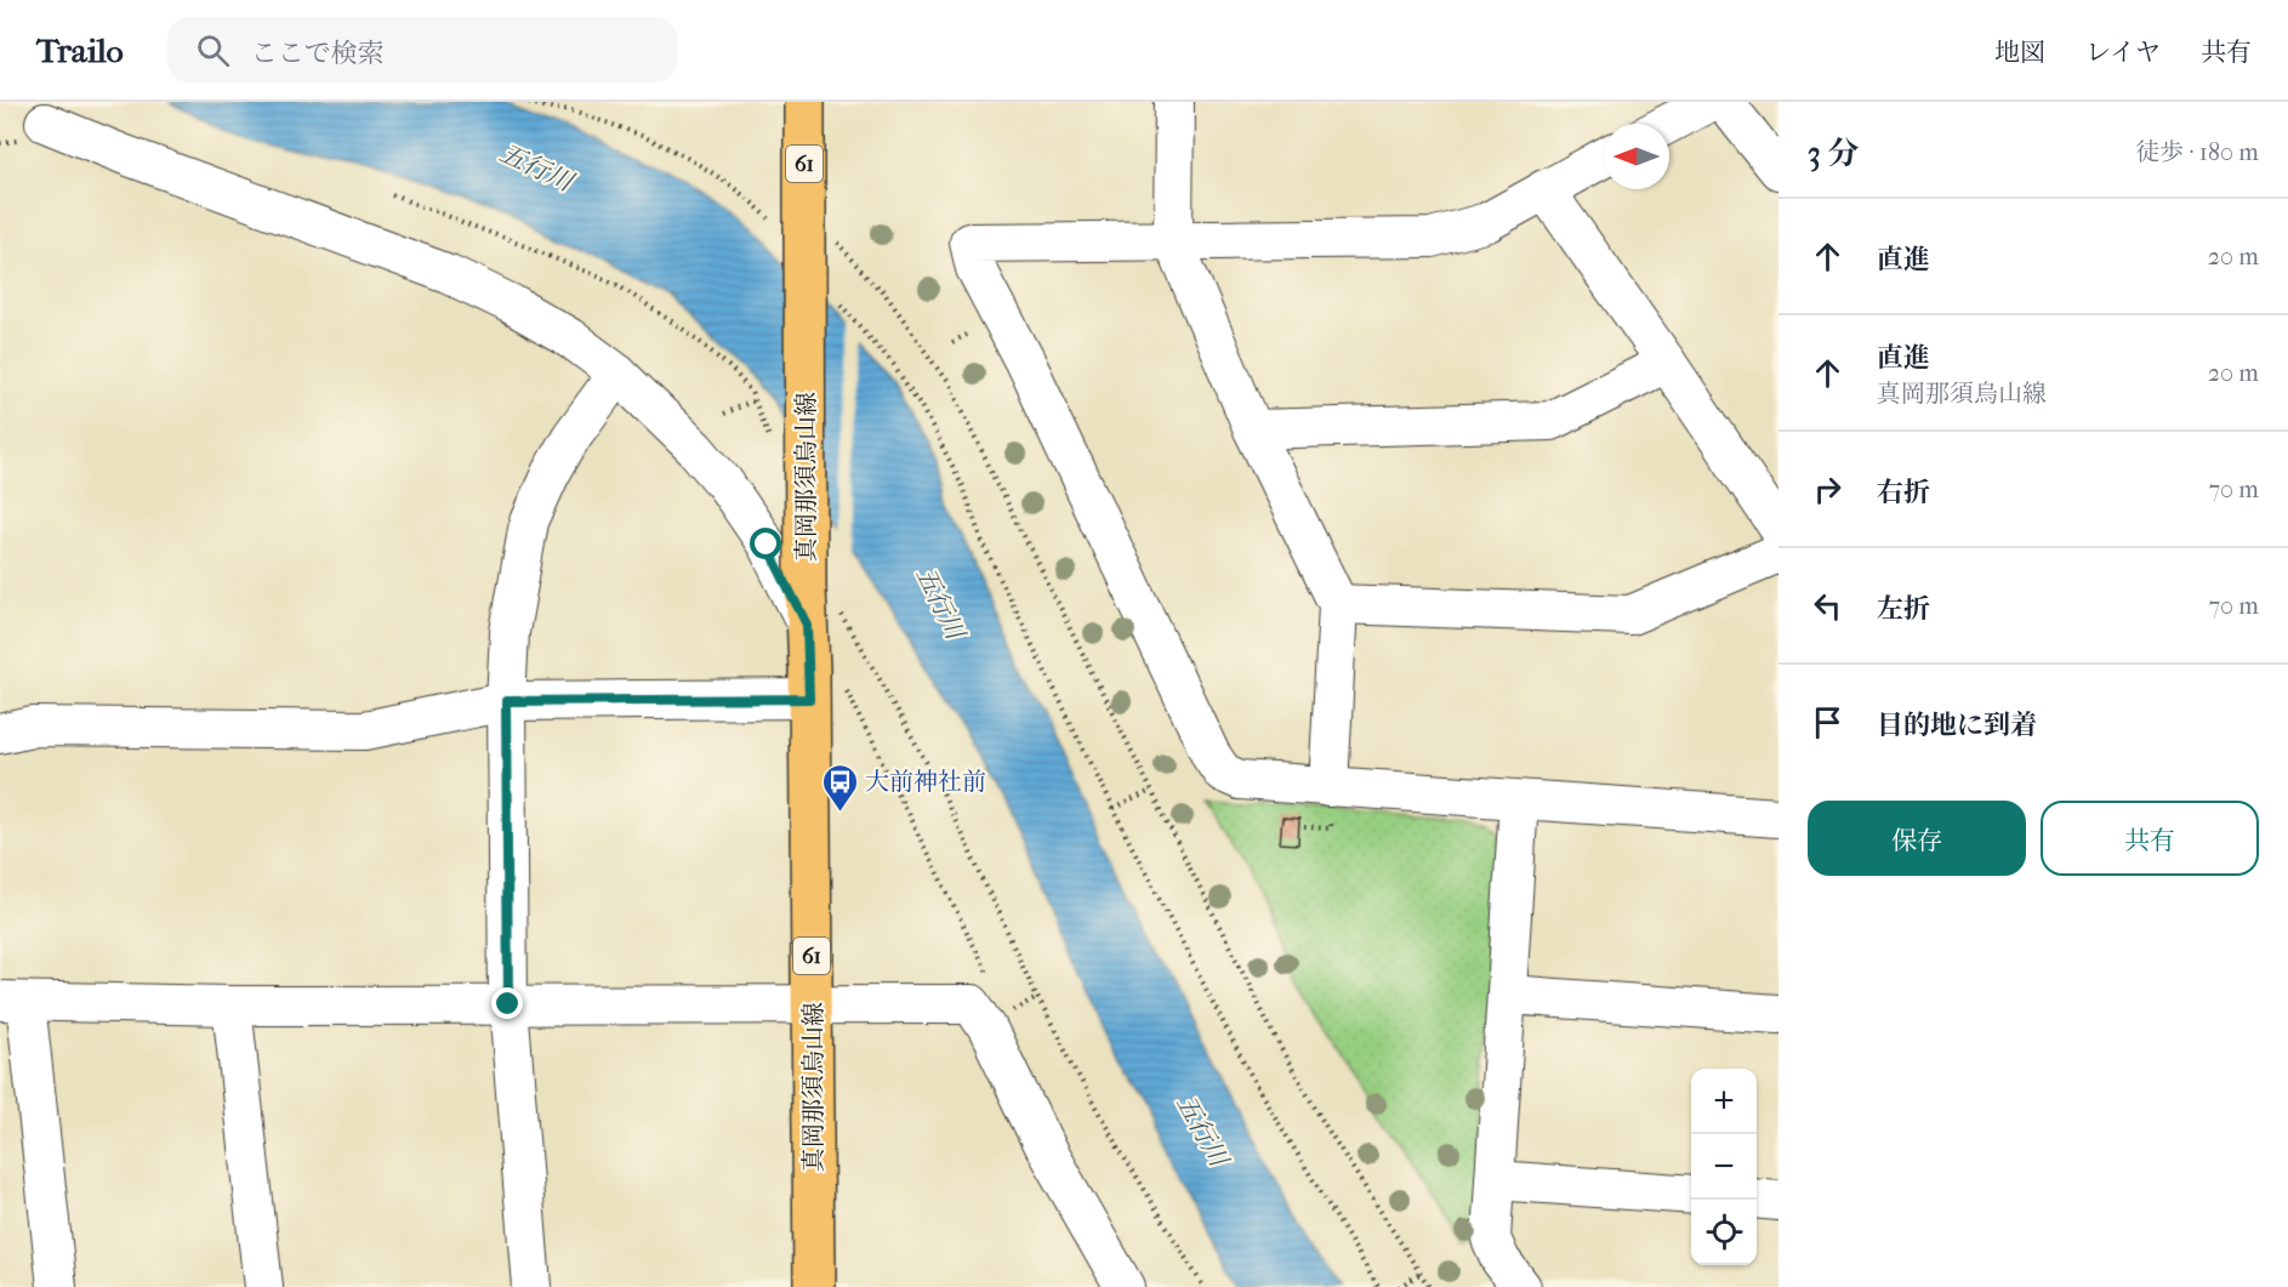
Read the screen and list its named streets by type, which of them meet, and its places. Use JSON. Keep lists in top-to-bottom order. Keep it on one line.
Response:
{"streets":{"main road":["61","真岡那須烏山線"]},"water":["五行川"],"places":{"bus stop":["大前神社前"]},"north":"left","page":{"header":"Trailo","search":"ここで検索","nav":["地図","レイヤ","共有"],"heading":["3 分","徒歩 · 180 m"],"list":[["直進","20 m"],["直進","真岡那須烏山線","20 m"],["右折","70 m"],["左折","70 m"],"目的地に到着"],"buttons":["保存","共有"],"map_buttons":["+","−"]}}
